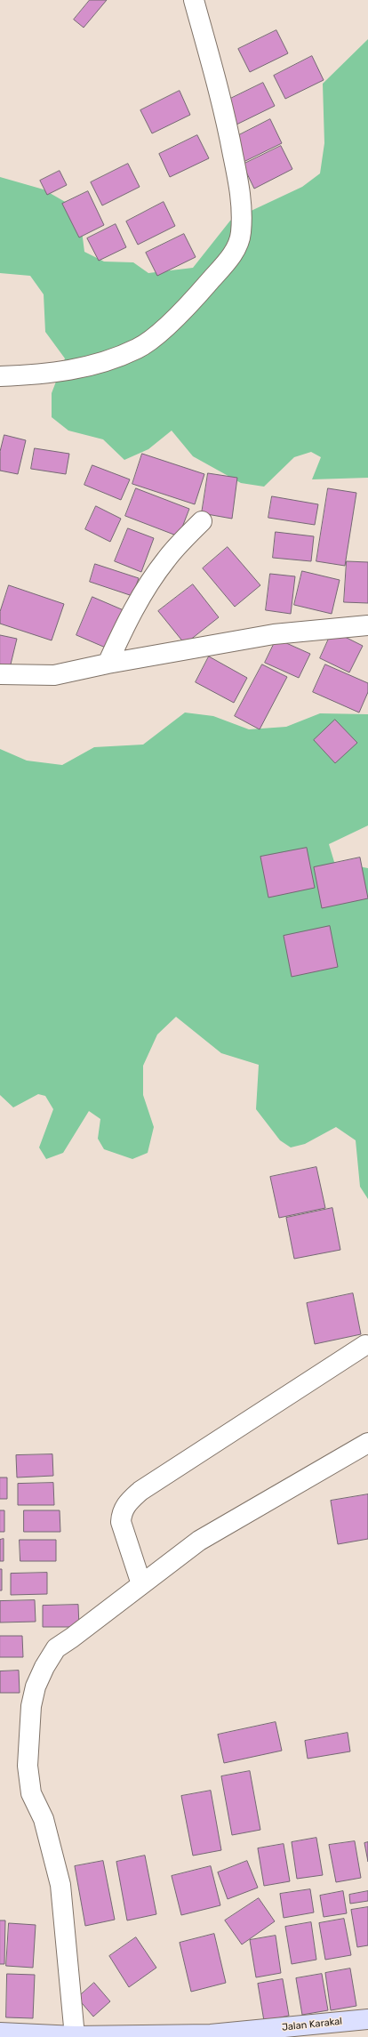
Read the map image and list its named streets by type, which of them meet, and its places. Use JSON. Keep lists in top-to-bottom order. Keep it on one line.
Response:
{"streets":{"main road":["Jalan Karakal"]}}
